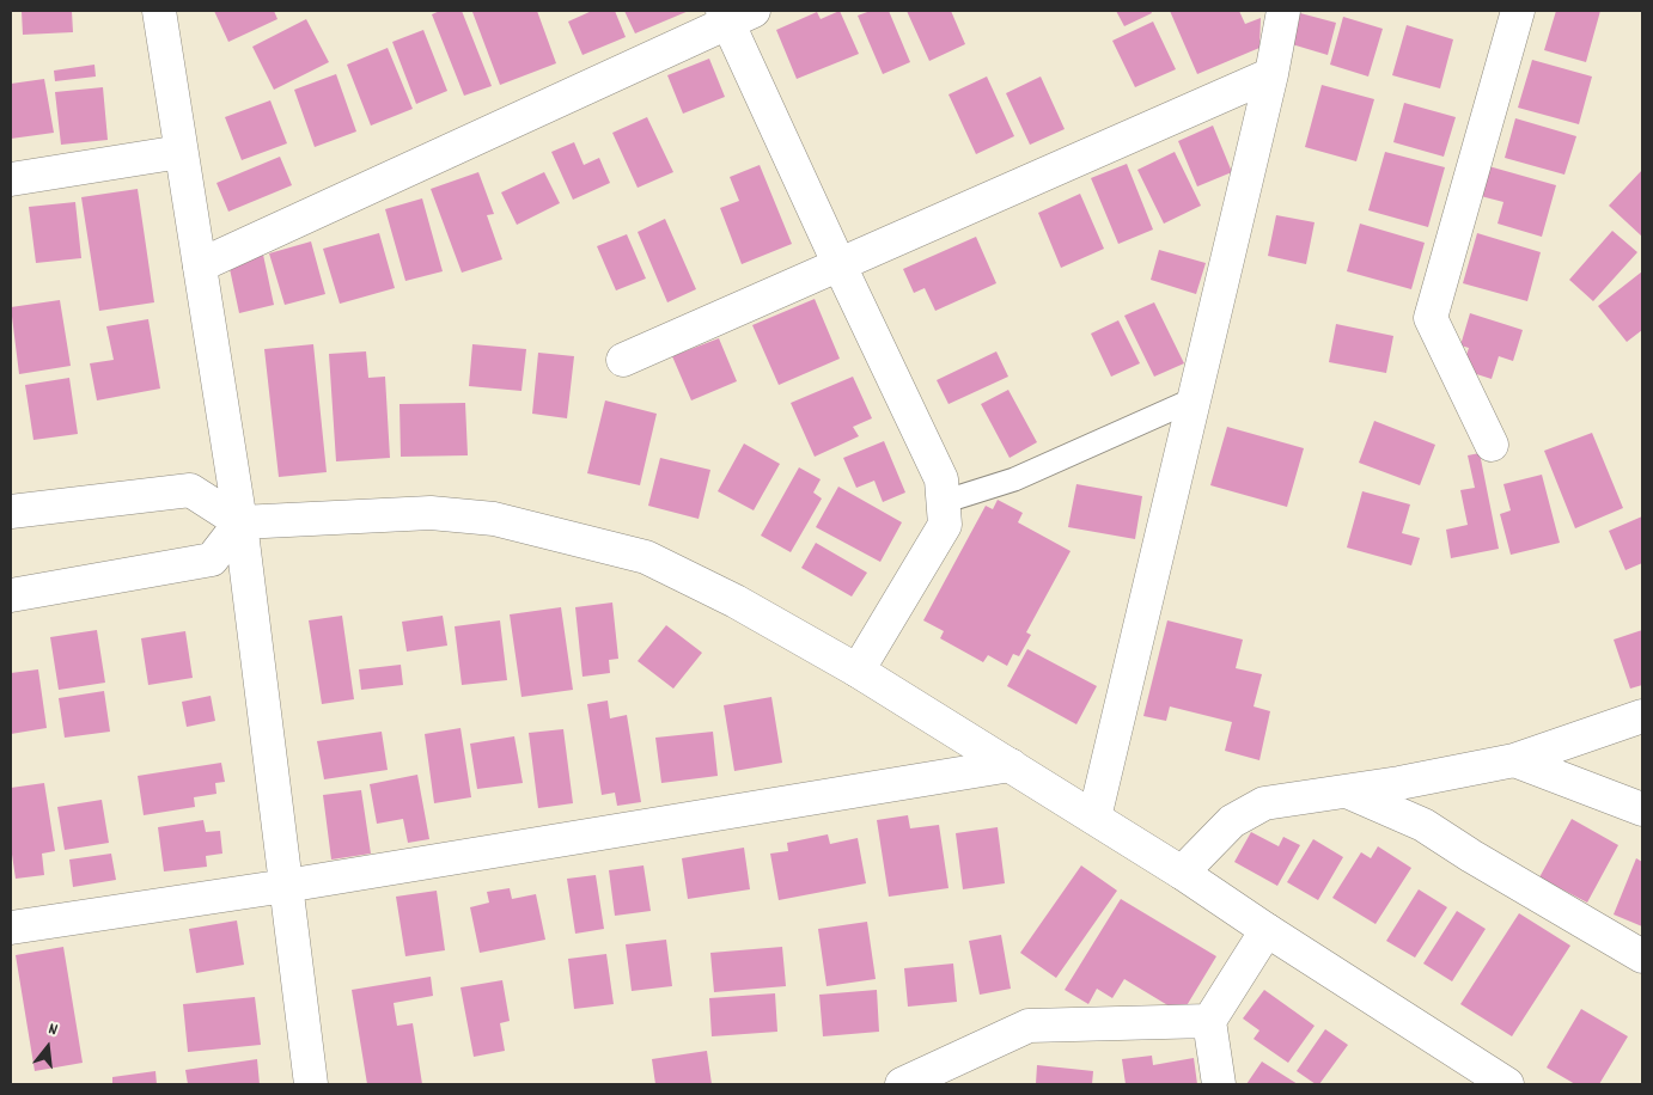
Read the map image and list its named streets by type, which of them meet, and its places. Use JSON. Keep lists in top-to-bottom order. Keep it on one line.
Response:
{"north":"top"}
